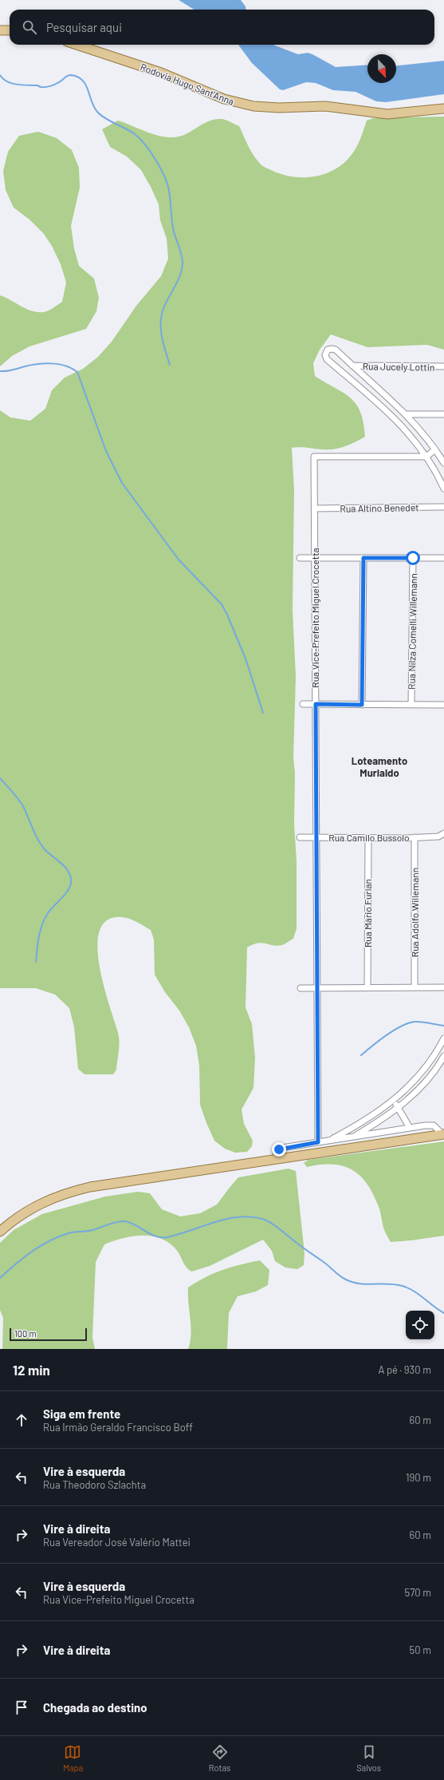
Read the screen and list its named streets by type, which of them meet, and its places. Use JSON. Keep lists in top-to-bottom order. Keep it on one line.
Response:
{"streets":{"main road":["Rodovia Hugo Sant'Anna"],"street":["Rua Jucely Lottin","Rua Altino Benedet","Rua Vice-Prefeito Miguel Crocetta","Rua Nilza Comelli Willemann","Rua Camilo Bussolo","Rua Adolfo Willemann","Rua Mário Furlan"]},"crossings":[["Rua Altino Benedet","Rua Vice-Prefeito Miguel Crocetta"],["Rua Vice-Prefeito Miguel Crocetta","Rua Camilo Bussolo"],["Rua Camilo Bussolo","Rua Adolfo Willemann"],["Rua Camilo Bussolo","Rua Mário Furlan"]],"districts":["Loteamento Murialdo"],"scale_bar":"100 m","north":"bottom right","page":{"search":"Pesquisar aqui","scale":"100 m","heading":["12 min","A pé · 930 m"],"list":[["Siga em frente","Rua Irmão Geraldo Francisco Boff","60 m"],["Vire à esquerda","Rua Theodoro Szlachta","190 m"],["Vire à direita","Rua Vereador José Valério Mattei","60 m"],["Vire à esquerda","Rua Vice-Prefeito Miguel Crocetta","570 m"],["Vire à direita","50 m"],"Chegada ao destino"],"nav":["Mapa","Rotas","Salvos"]}}
